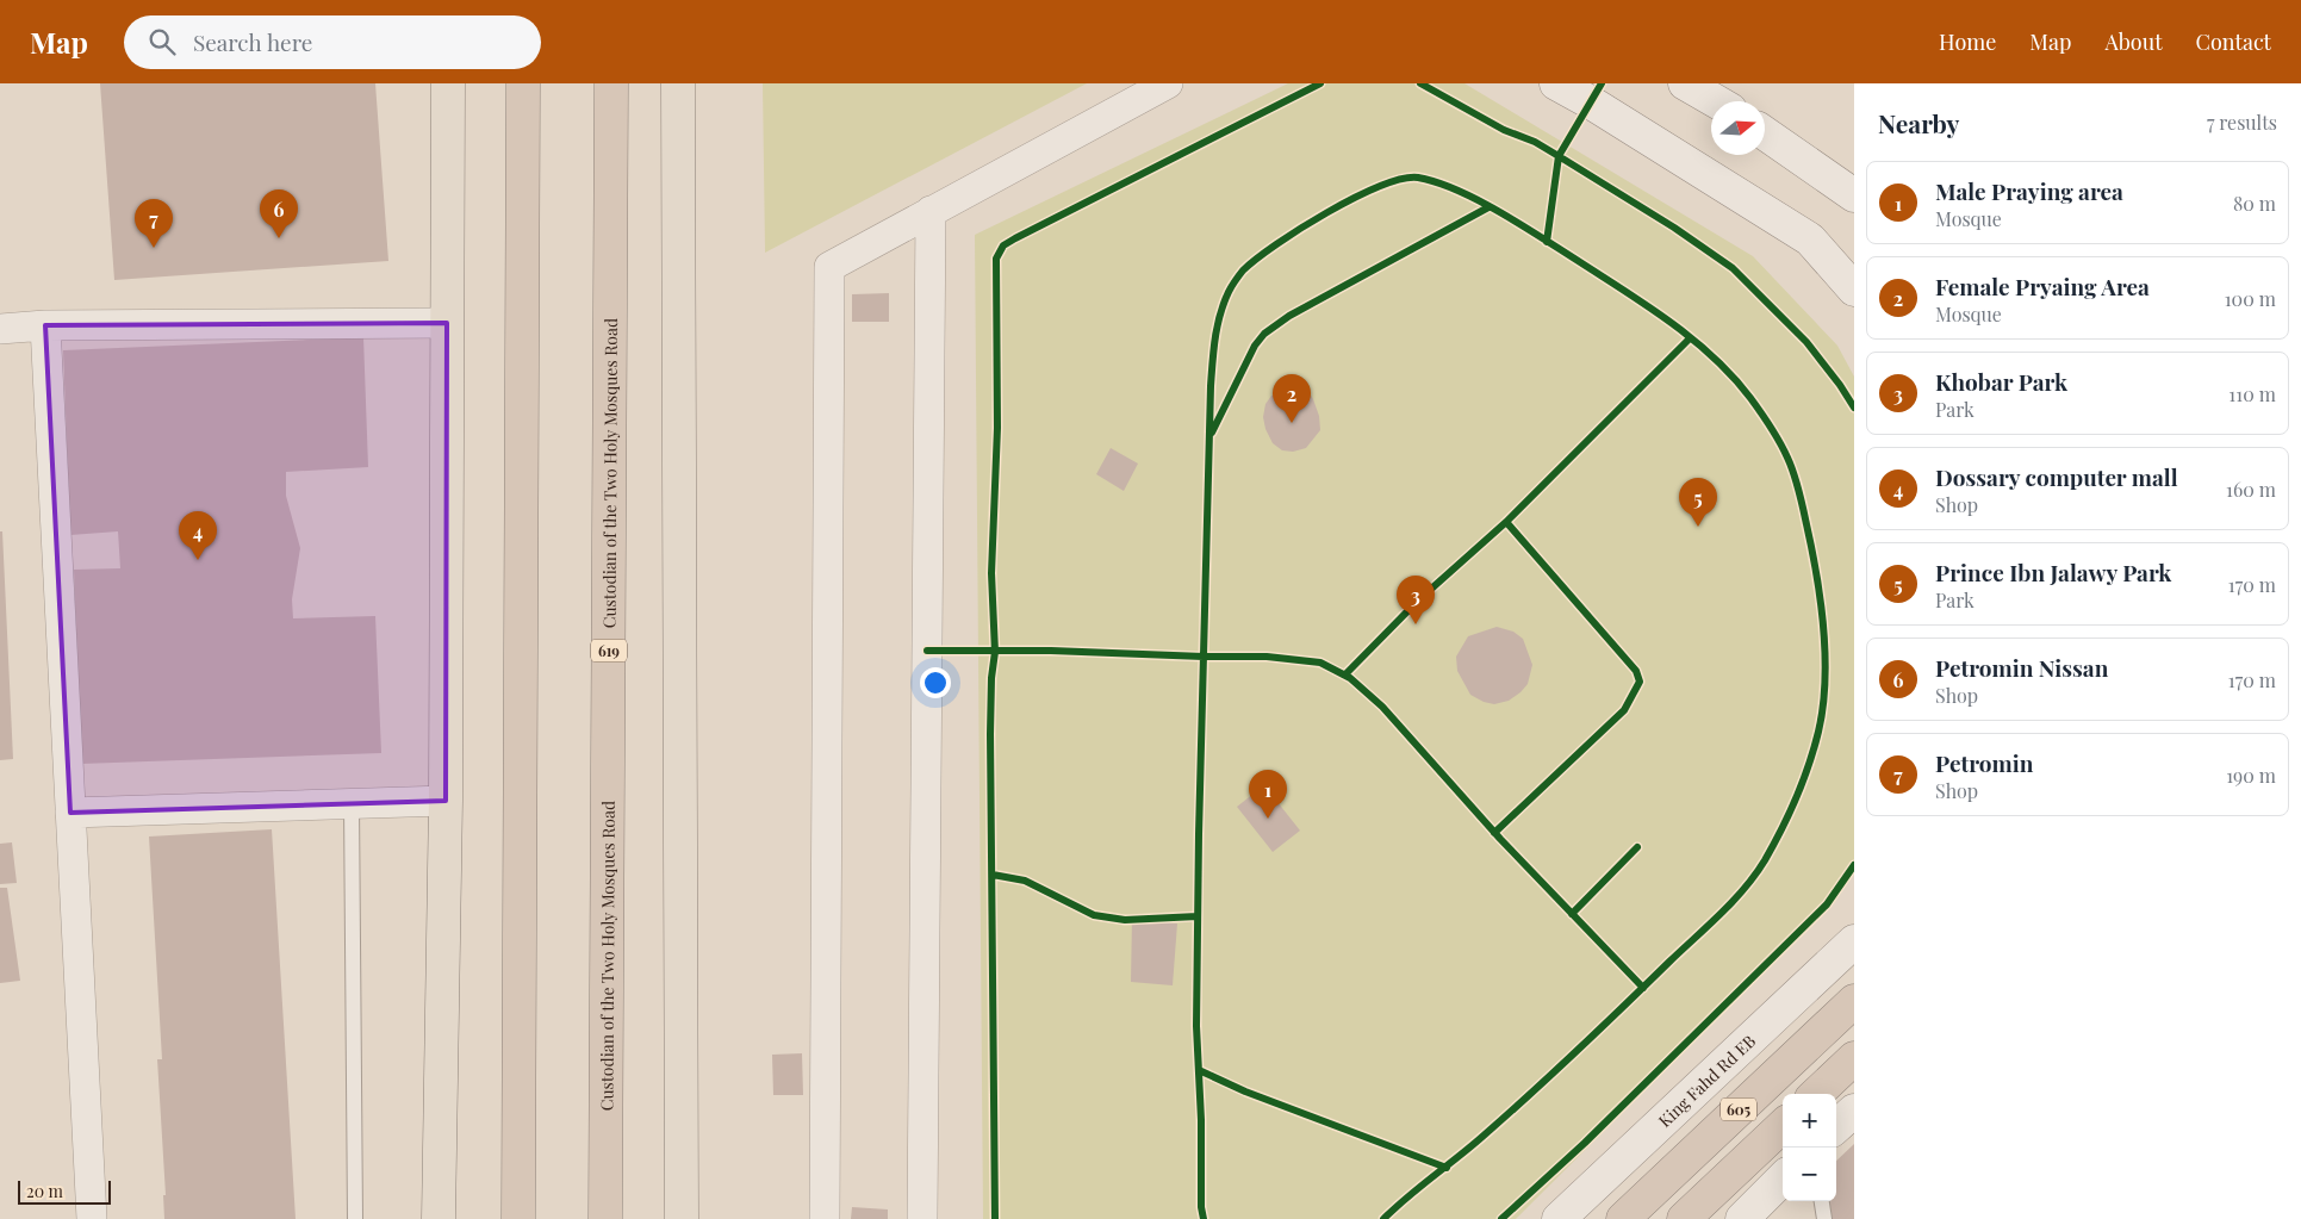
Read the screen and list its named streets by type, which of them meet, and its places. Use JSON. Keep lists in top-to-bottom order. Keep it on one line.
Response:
{"streets":{"highway":["Custodian of the Two Holy Mosques Road","619","605"],"main road":["King Fahd Rd EB"]},"scale_bar":"20 m","north":"right","page":{"header":"Map","search":"Search here","nav":["Home","Map","About","Contact"],"heading":["Nearby","7 results"],"list":[{"mark":"1","name":"Male Praying area","note":"Mosque","value":"80 m"},{"mark":"2","name":"Female Pryaing Area","note":"Mosque","value":"100 m"},{"mark":"3","name":"Khobar Park","note":"Park","value":"110 m"},{"mark":"4","name":"Dossary computer mall","note":"Shop","value":"160 m"},{"mark":"5","name":"Prince Ibn Jalawy Park","note":"Park","value":"170 m"},{"mark":"6","name":"Petromin Nissan","note":"Shop","value":"170 m"},{"mark":"7","name":"Petromin","note":"Shop","value":"190 m"}],"pins":["6","7","2","5","4","3","1"],"map_buttons":["+","−"],"scale":"20 m"}}
